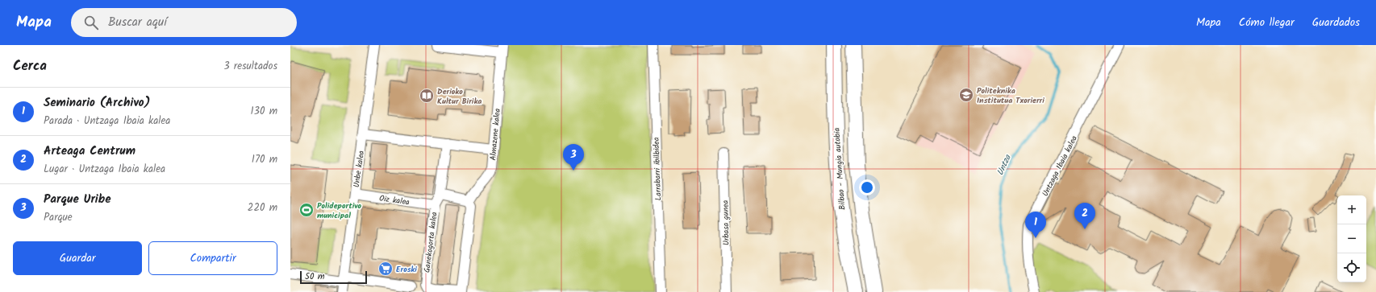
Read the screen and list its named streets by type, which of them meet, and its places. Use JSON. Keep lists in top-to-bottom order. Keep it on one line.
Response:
{"streets":{"highway":["Bilbao - Mungia autobia"],"street":["Almazene kalea","Untzaga Ibaia kalea","Unbe kalea","Larrabarri ibilbidea","Oiz kalea","Urbasa gunea","Ganekogorta kalea"]},"crossings":[["Unbe kalea","Oiz kalea"],["Oiz kalea","Ganekogorta kalea"]],"water":["Untza"],"places":{"school or university":["Politeknika Institutua Txorierri"],"library":["Derioko Kultur Birika"],"sports":["Polideportivo municipal"],"supermarket":["Eroski"]},"scale_bar":"50 m","page":{"header":"Mapa","search":"Buscar aquí","nav":["Mapa","Cómo llegar","Guardados"],"heading":["Cerca","3 resultados"],"list":[{"mark":"1","name":"Seminario (Archivo)","note":"Parada · Untzaga Ibaia kalea","value":"130 m"},{"mark":"2","name":"Arteaga Centrum","note":"Lugar · Untzaga Ibaia kalea","value":"170 m"},{"mark":"3","name":"Parque Uribe","note":"Parque","value":"220 m"}],"pins":["3","2","1"],"map_buttons":["+","−"],"buttons":["Guardar","Compartir"],"scale":"50 m"}}
